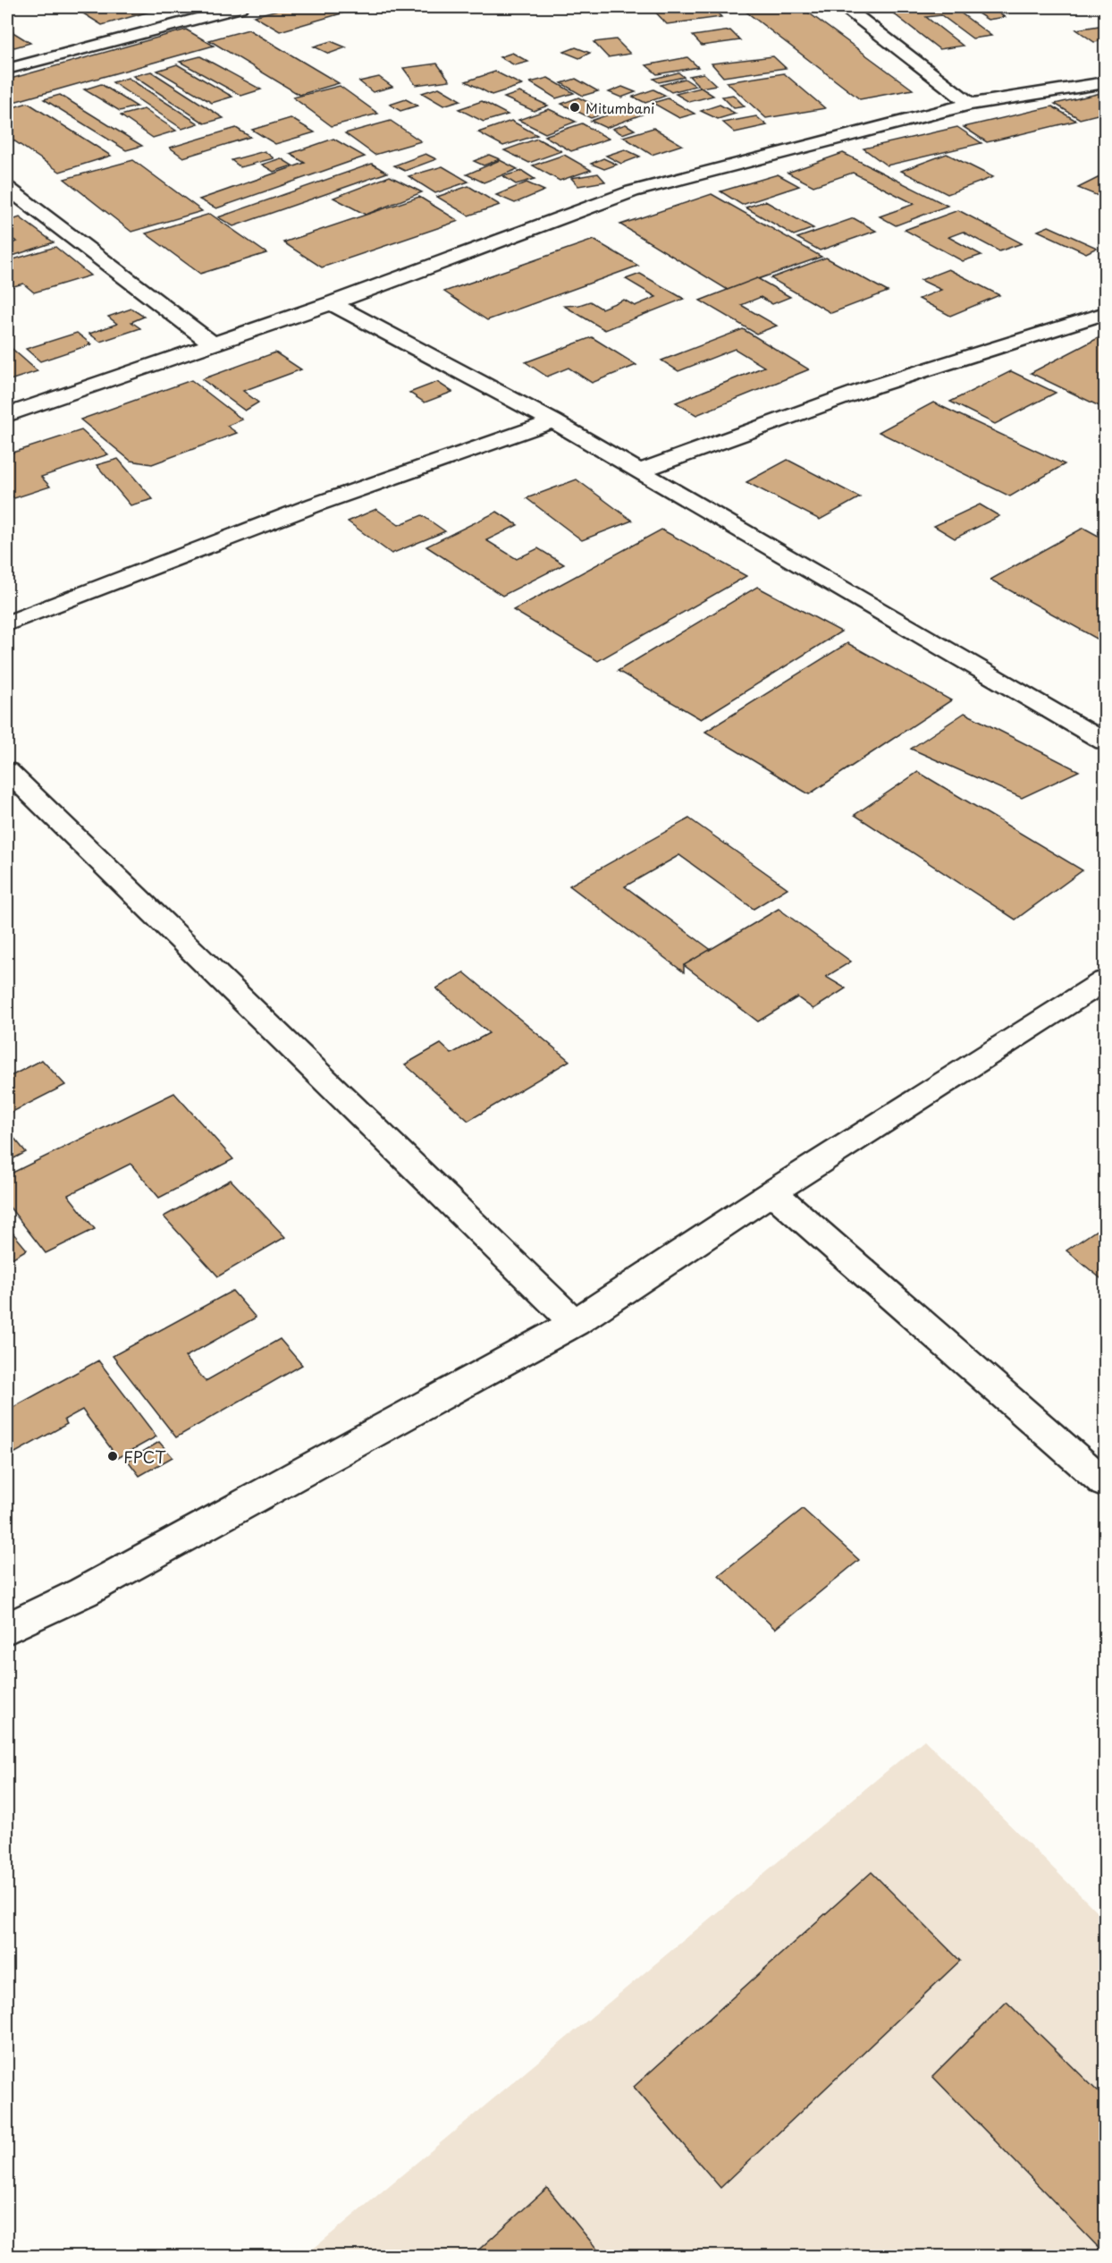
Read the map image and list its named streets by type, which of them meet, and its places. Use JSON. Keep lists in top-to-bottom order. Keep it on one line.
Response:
{"places":["Mitumbani","FPCT"]}
